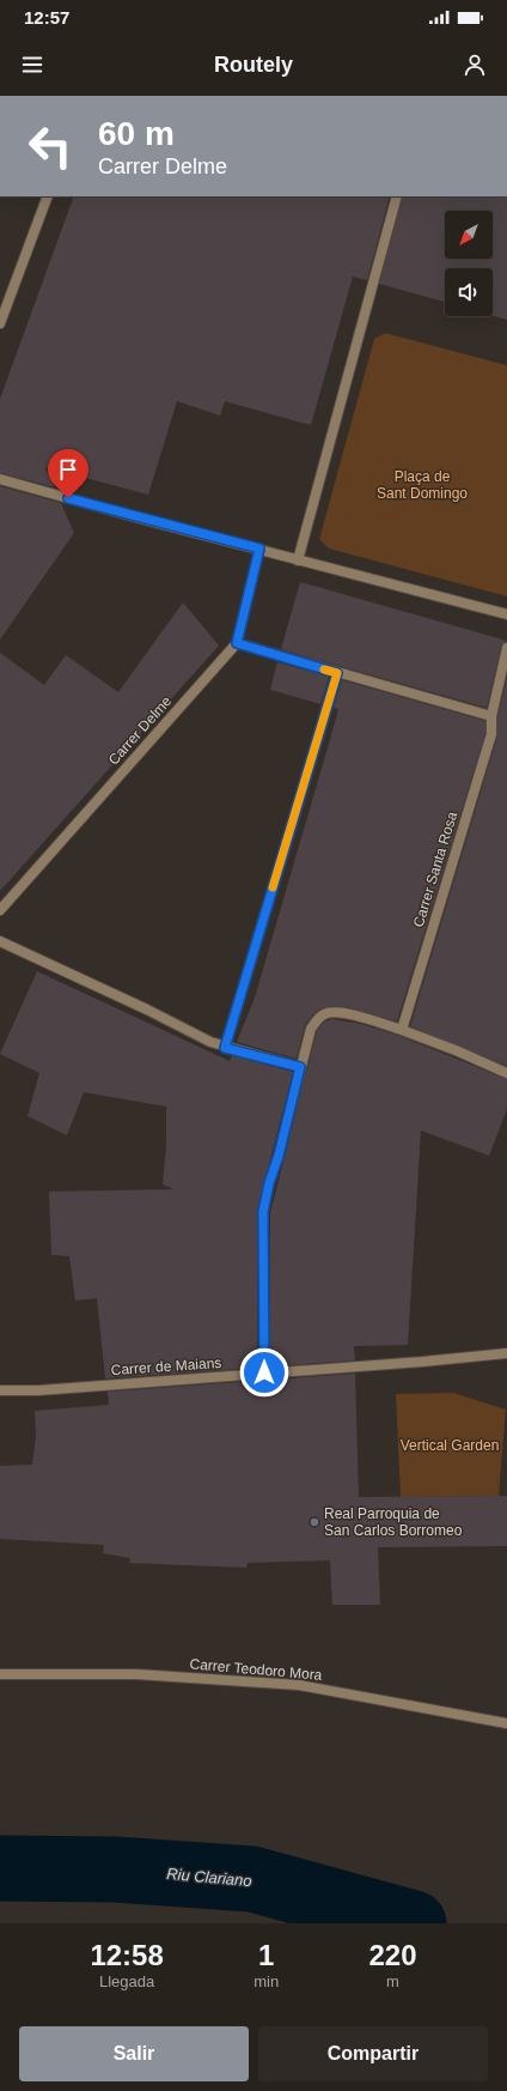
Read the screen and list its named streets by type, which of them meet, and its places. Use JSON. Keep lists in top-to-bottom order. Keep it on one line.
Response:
{"streets":{"street":["Carrer Delme","Carrer Santa Rosa","Carrer de Maians","Carrer Teodoro Mora"]},"water":["Riu Clariano"],"parks":["Plaça de Sant Domingo","Vertical Garden"],"places":["Real Parroquia de San Carlos Borromeo"],"north":"bottom left","page":{"status":"12:57","header":"Routely","turn":["60 m","Carrer Delme"],"eta":["12:58","Llegada","1","min","220","m"],"buttons":["Salir","Compartir"]}}
